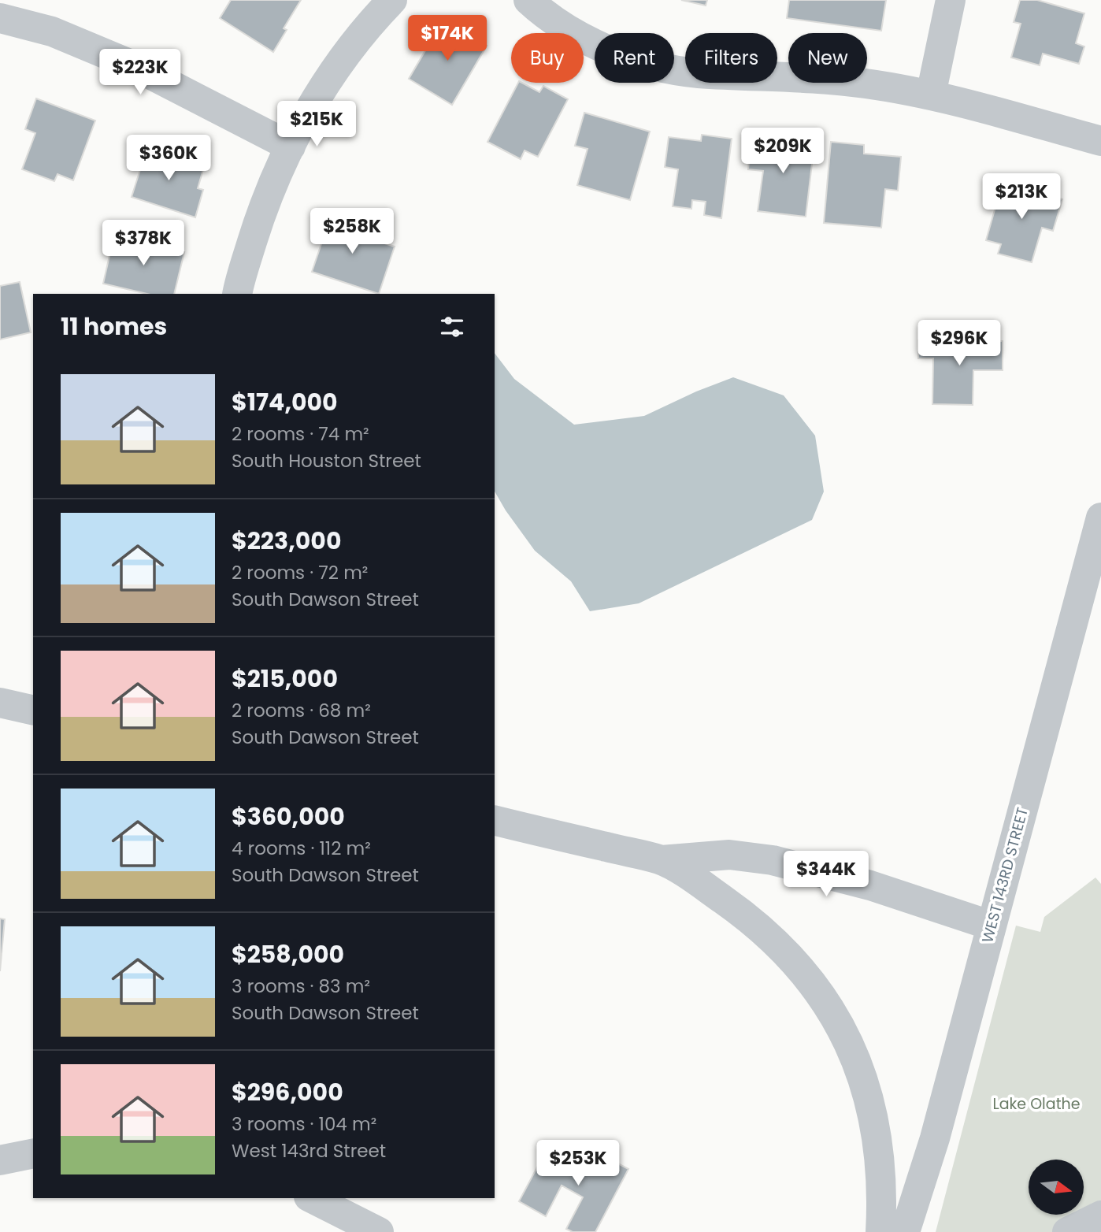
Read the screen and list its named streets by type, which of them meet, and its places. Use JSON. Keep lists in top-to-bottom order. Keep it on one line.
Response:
{"streets":{"street":["WEST 143RD STREET"]},"parks":["Lake Olathe"],"north":"right","page":{"price":["$174K","$223K","$215K","$209K","$360K","$213K","$258K","$378K","$296K","$344K","$253K"],"chip":["Buy","Rent","Filters","New"],"heading":"11 homes","list":[{"name":"$174,000","note":"2 rooms · 74 m² · South Houston Street"},{"name":"$223,000","note":"2 rooms · 72 m² · South Dawson Street"},{"name":"$215,000","note":"2 rooms · 68 m² · South Dawson Street"},{"name":"$360,000","note":"4 rooms · 112 m² · South Dawson Street"},{"name":"$258,000","note":"3 rooms · 83 m² · South Dawson Street"},{"name":"$296,000","note":"3 rooms · 104 m² · West 143rd Street"}]}}
